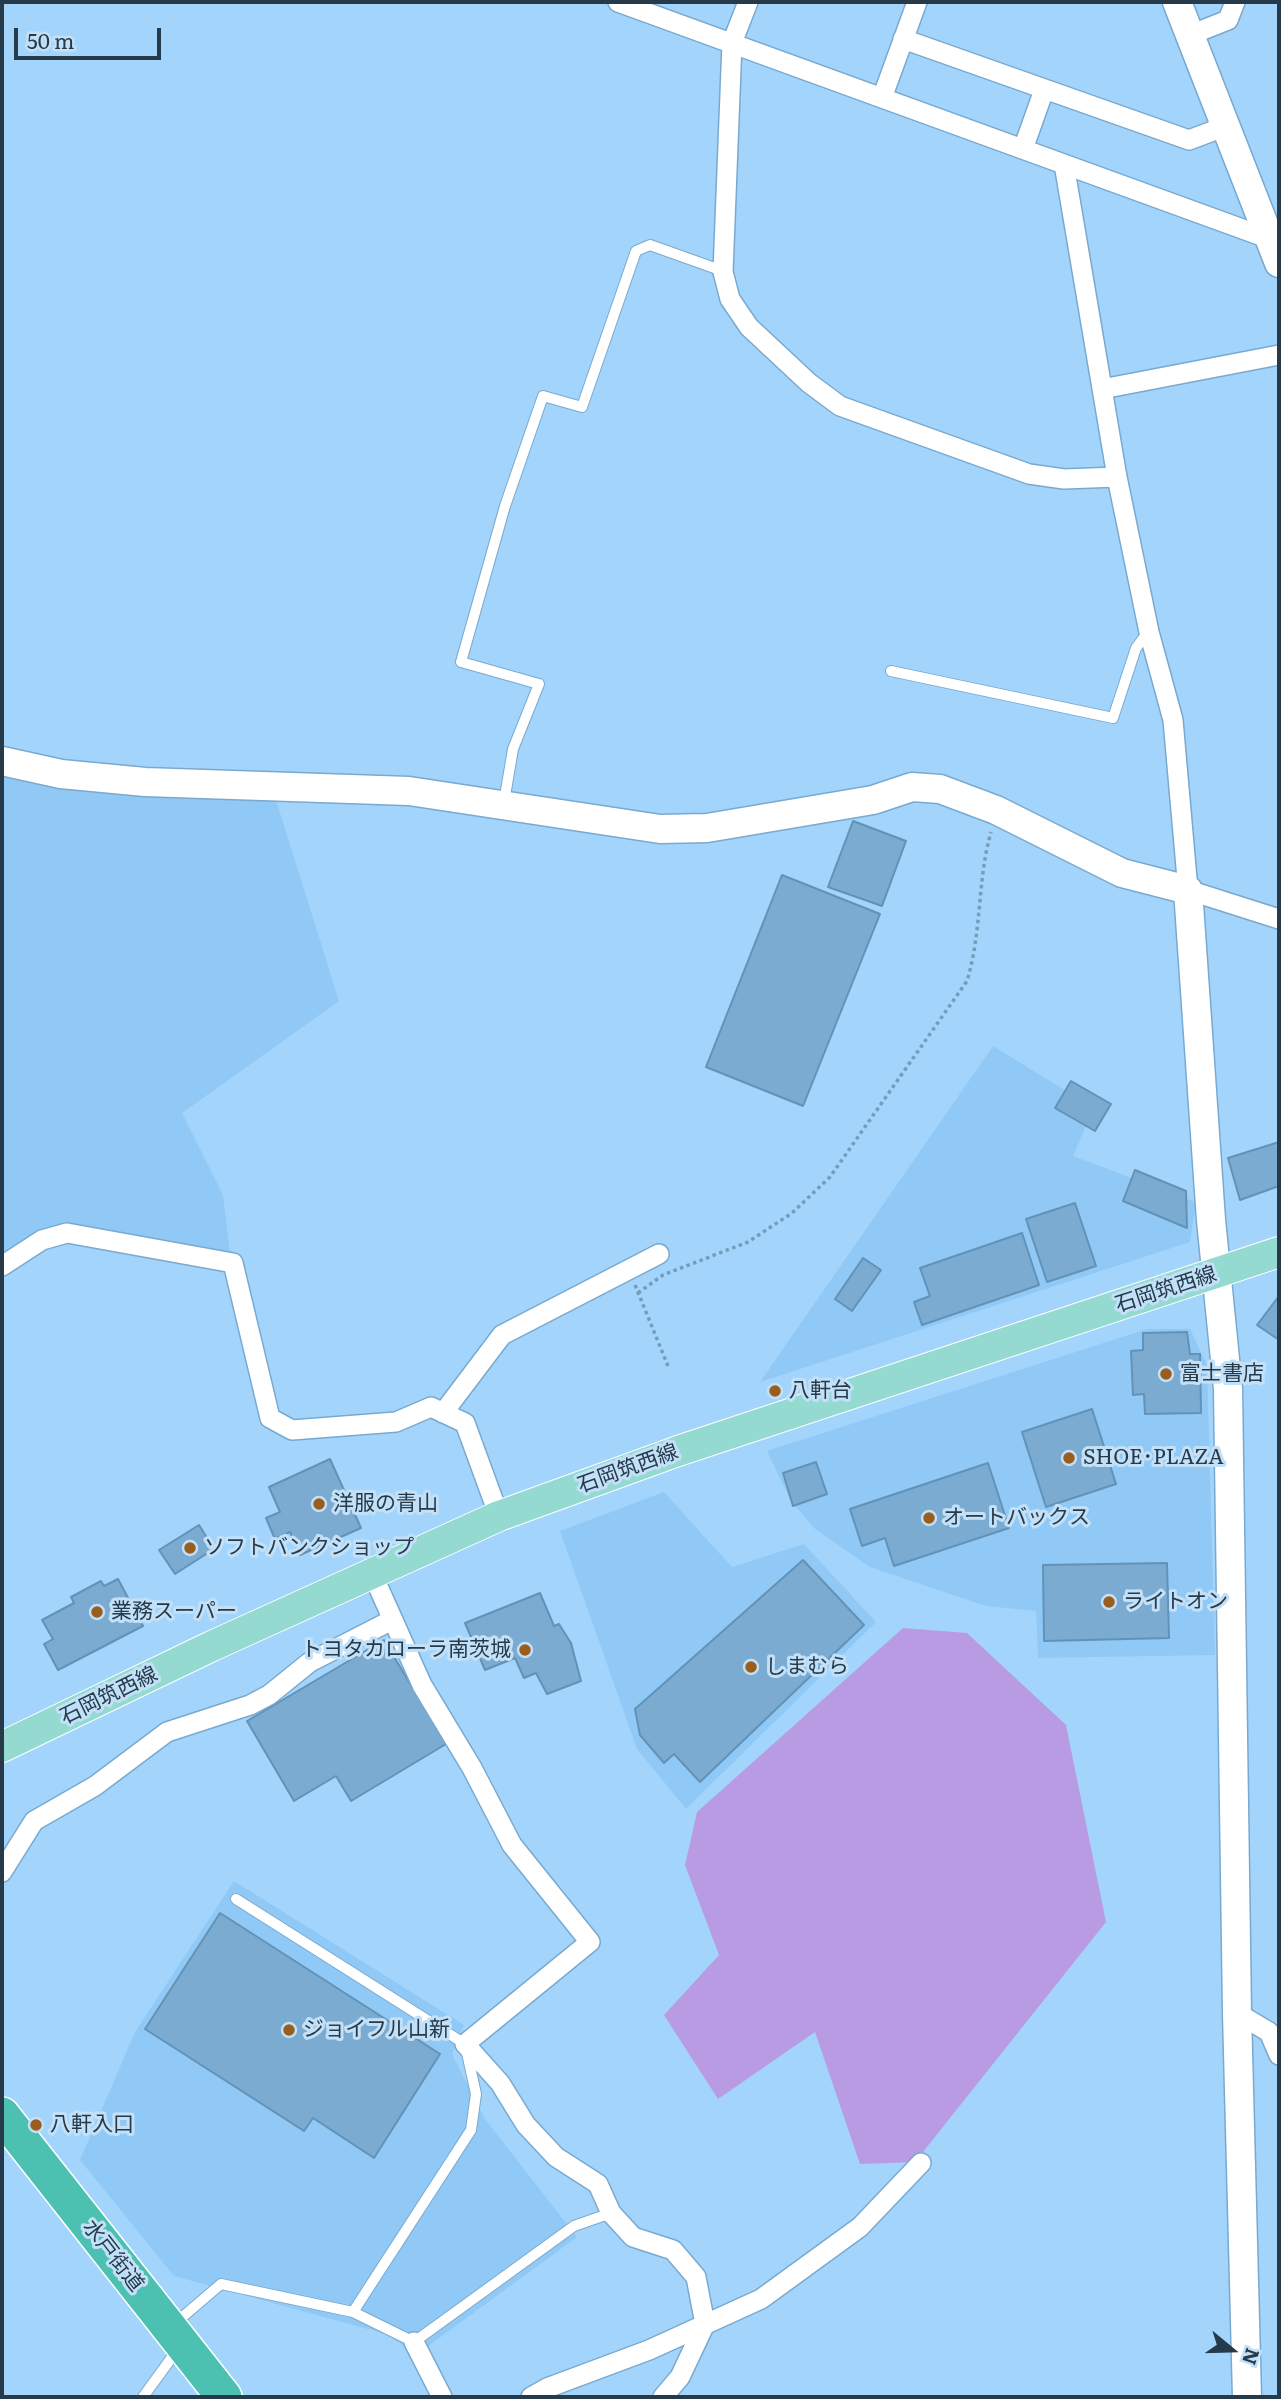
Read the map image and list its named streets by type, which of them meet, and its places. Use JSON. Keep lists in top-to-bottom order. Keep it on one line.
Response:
{"streets":{"highway":["水戸街道"],"main road":["石岡筑西線"]},"places":["富士書店","八軒台","SHOE･PLAZA","洋服の青山","オートバックス","ソフトバンクショップ","ライトオン","業務スーパー","トヨタカローラ南茨城","しまむら","ジョイフル山新","八軒入口"],"scale_bar":"50 m","north":"right"}
